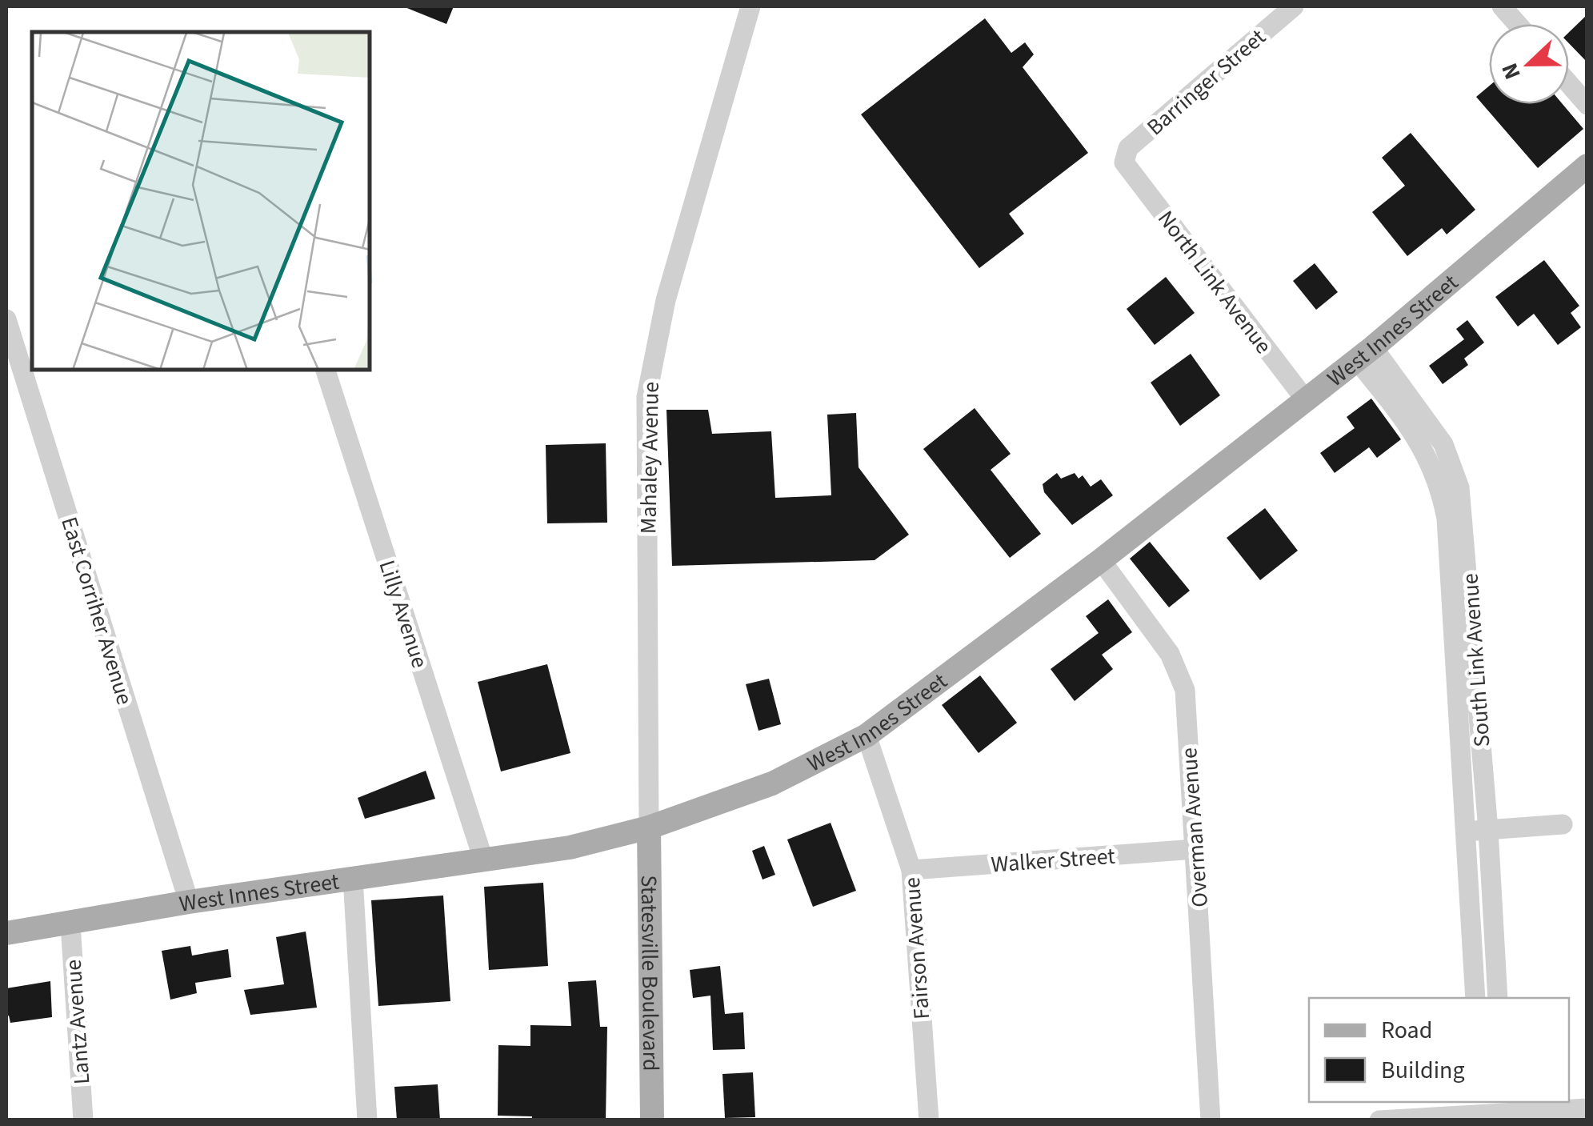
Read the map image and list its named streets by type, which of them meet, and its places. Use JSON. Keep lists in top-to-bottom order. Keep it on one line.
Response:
{"streets":{"main road":["West Innes Street","Statesville Boulevard"],"street":["Barringer Street","North Link Avenue","Mahaley Avenue","East Corriher Avenue","Lilly Avenue","South Link Avenue","Overman Avenue","Walker Street","Fairson Avenue","Lantz Avenue"]},"crossings":[["Barringer Street","North Link Avenue"],["North Link Avenue","West Innes Street"],["West Innes Street","Mahaley Avenue"],["West Innes Street","East Corriher Avenue"],["West Innes Street","Lilly Avenue"],["West Innes Street","South Link Avenue"],["West Innes Street","Overman Avenue"],["West Innes Street","Fairson Avenue"],["West Innes Street","Statesville Boulevard"],["West Innes Street","Lantz Avenue"],["Mahaley Avenue","Statesville Boulevard"],["Overman Avenue","Walker Street"],["Walker Street","Fairson Avenue"]],"legend":["Road","Building"],"north":"left"}
